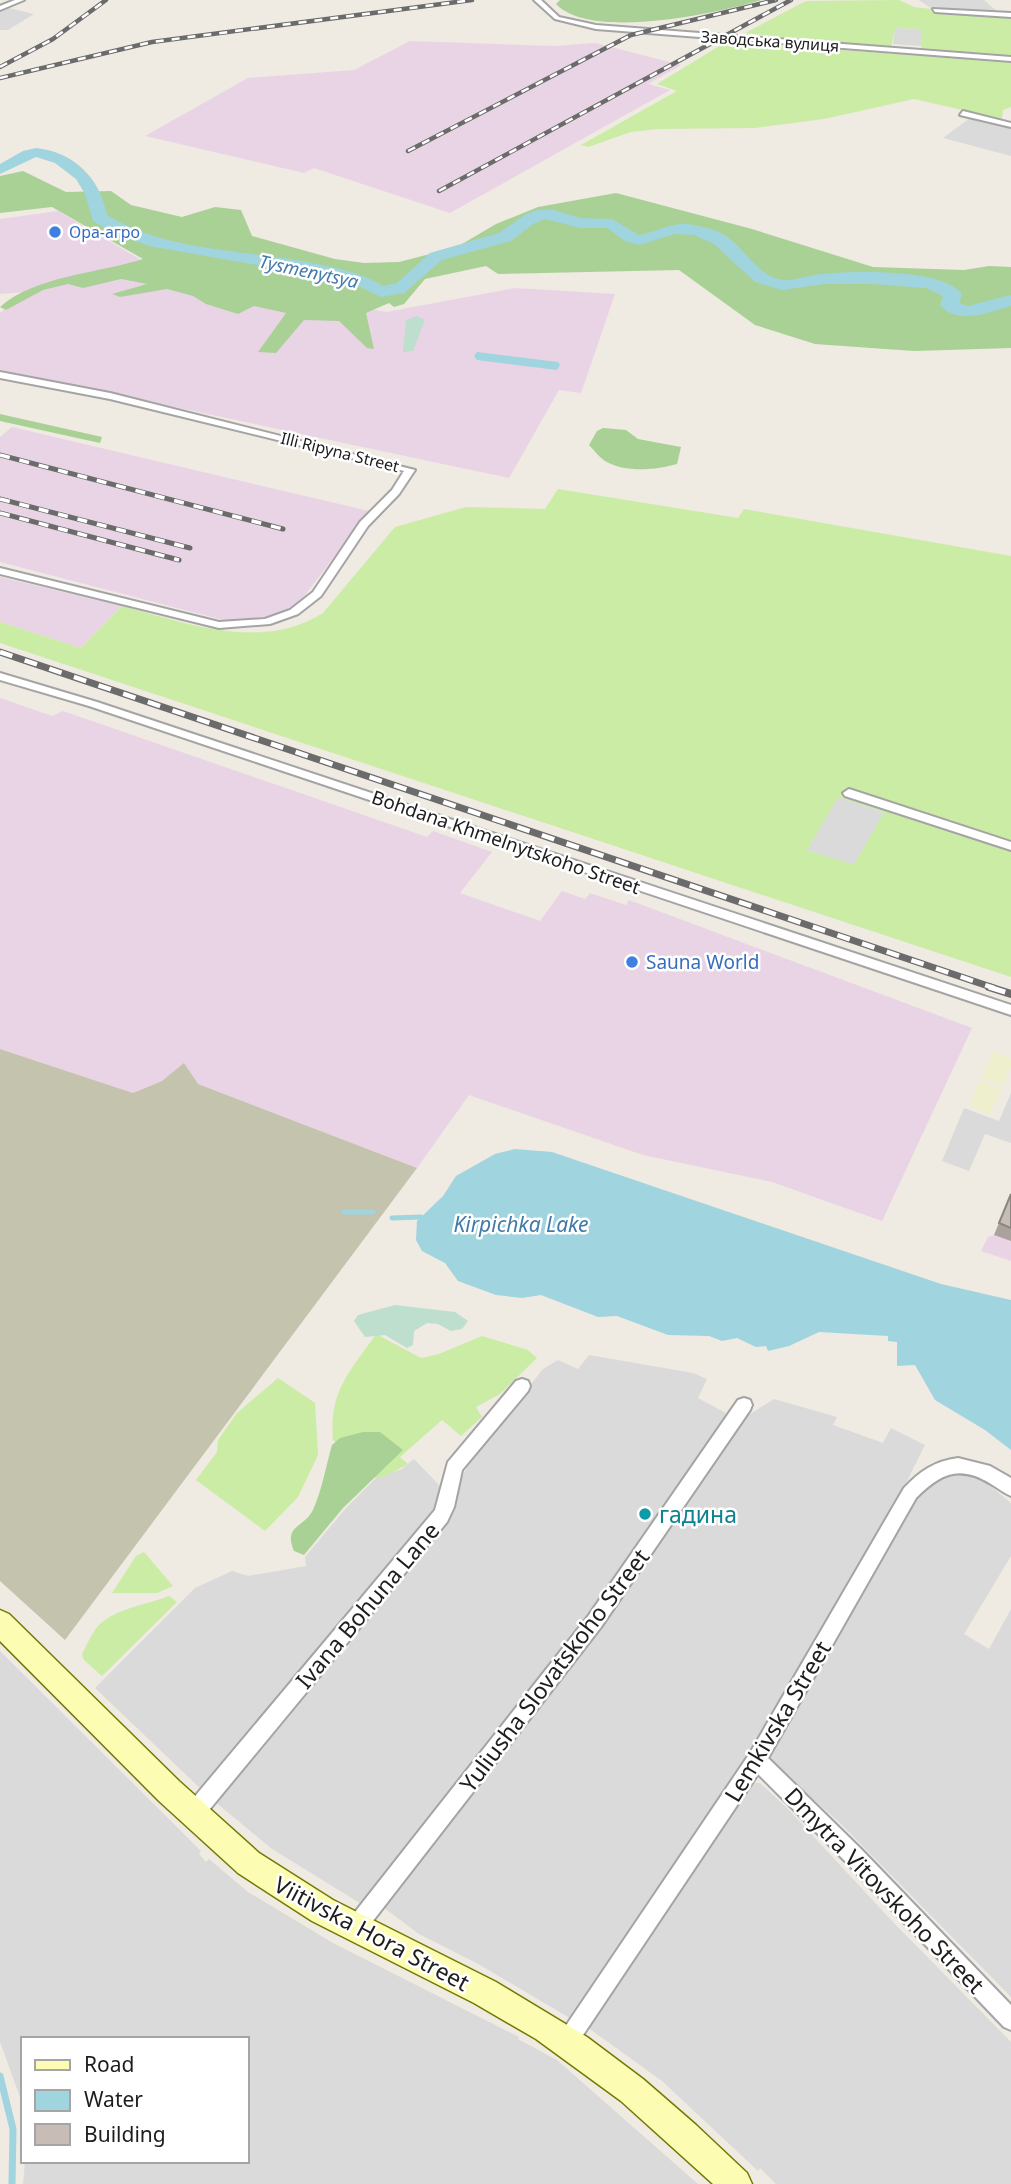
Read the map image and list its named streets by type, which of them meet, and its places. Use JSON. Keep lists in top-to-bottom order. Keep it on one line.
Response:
{"streets":{"street":["Заводська вулиця","Illi Ripyna Street","Bohdana Khmelnytskoho Street","Ivana Bohuna Lane","Yuliusha Slovatskoho Street","Lemkivska Street","Dmytra Vitovskoho Street","Viitivska Hora Street"]},"crossings":[["Ivana Bohuna Lane","Viitivska Hora Street"],["Yuliusha Slovatskoho Street","Viitivska Hora Street"],["Lemkivska Street","Dmytra Vitovskoho Street"],["Lemkivska Street","Viitivska Hora Street"]],"water":["Tysmenytsya","Kirpichka Lake"],"places":["Ора-агро","Sauna World","гадина"],"legend":["Road","Water","Building"]}
